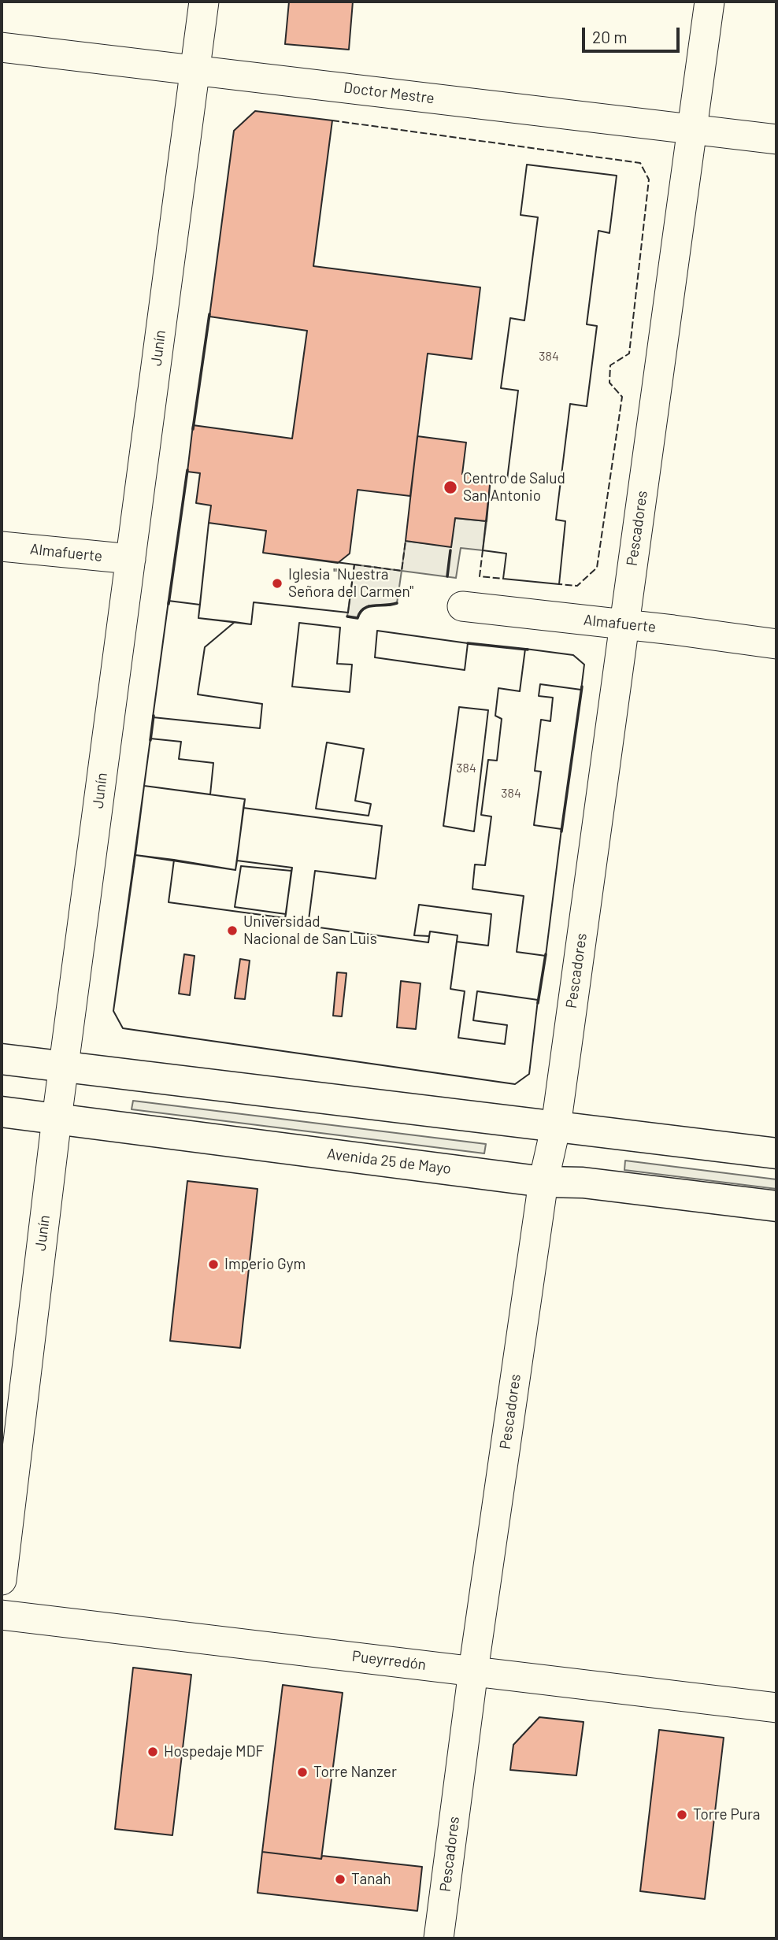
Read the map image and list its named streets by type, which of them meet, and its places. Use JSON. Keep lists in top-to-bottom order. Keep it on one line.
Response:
{"streets":{"main road":["Avenida 25 de Mayo"],"street":["Doctor Mestre","Junín","Pescadores","Almafuerte","Pueyrredón"]},"crossings":[["Doctor Mestre","Junín"],["Doctor Mestre","Pescadores"],["Junín","Almafuerte"],["Junín","Avenida 25 de Mayo"],["Pescadores","Almafuerte"],["Pescadores","Avenida 25 de Mayo"],["Pescadores","Pueyrredón"]],"places":["Centro de Salud San Antonio","Iglesia \"Nuestra Señora del Carmen\"","Universidad Nacional de San Luis","Imperio Gym","Hospedaje MDF","Torre Nanzer","Torre Pura","Tanah"],"house_numbers":["384","384","384"],"scale_bar":"20 m"}
